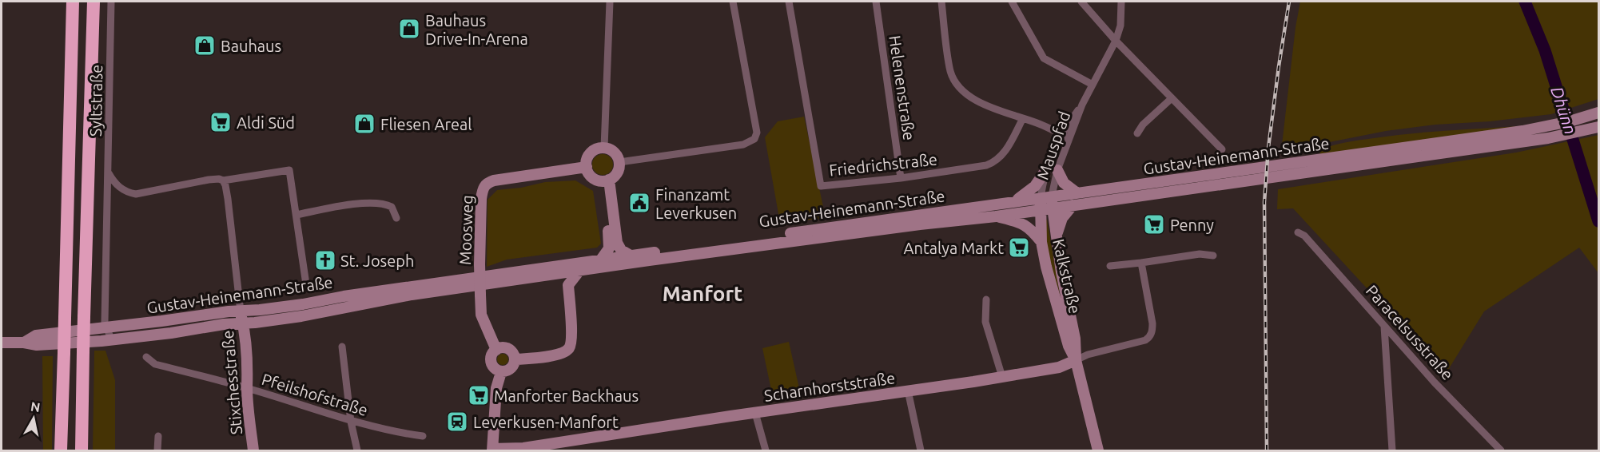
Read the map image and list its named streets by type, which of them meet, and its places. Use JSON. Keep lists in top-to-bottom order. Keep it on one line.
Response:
{"streets":{"main road":["Gustav-Heinemann-Straße","Moosweg","Kalkstraße","Stixchesstraße","Scharnhorststraße"],"street":["Helenenstraße","Syltstraße","Mauspfad","Friedrichstraße","Paracelsusstraße","Pfeilshofstraße"]},"crossings":[["Helenenstraße","Friedrichstraße"],["Syltstraße","Gustav-Heinemann-Straße"],["Mauspfad","Gustav-Heinemann-Straße"],["Mauspfad","Kalkstraße"],["Gustav-Heinemann-Straße","Kalkstraße"],["Gustav-Heinemann-Straße","Stixchesstraße"],["Kalkstraße","Scharnhorststraße"],["Stixchesstraße","Pfeilshofstraße"]],"districts":["Manfort"],"water":["Dhünn"],"places":{"shop":["Bauhaus Drive-In-Arena","Bauhaus","Fliesen Areal"],"supermarket":["Aldi Süd","Penny","Antalya Markt","Manforter Backhaus"],"public building":["Finanzamt Leverkusen"],"church":["St. Joseph"],"station":["Leverkusen-Manfort"]},"north":"top"}
